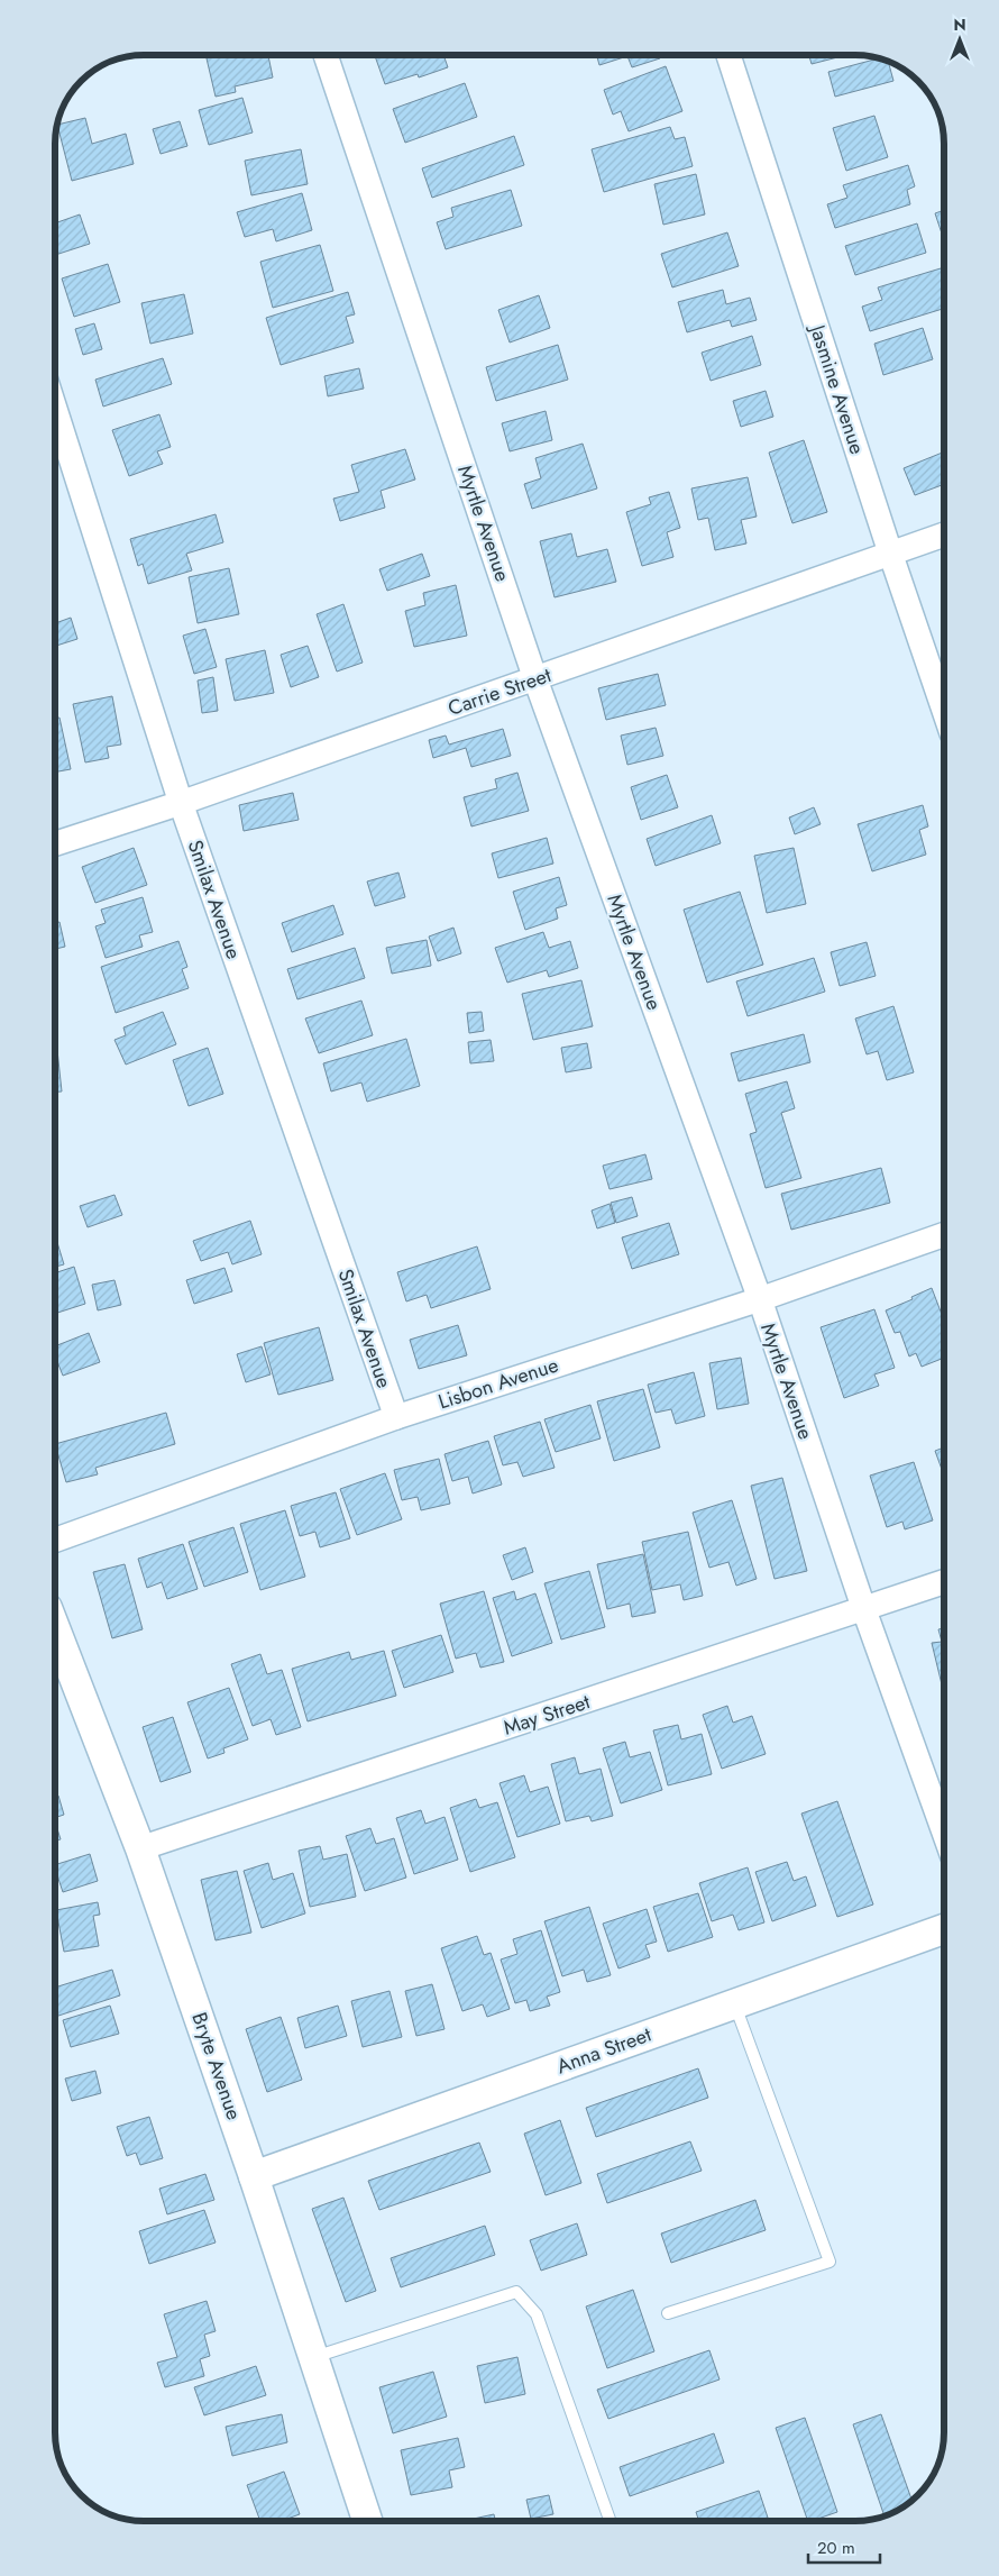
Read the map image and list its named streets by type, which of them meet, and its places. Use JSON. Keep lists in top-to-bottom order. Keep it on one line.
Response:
{"streets":{"street":["Jasmine Avenue","Myrtle Avenue","Carrie Street","Smilax Avenue","Lisbon Avenue","May Street","Anna Street","Bryte Avenue"]},"crossings":[["Jasmine Avenue","Carrie Street"],["Myrtle Avenue","Carrie Street"],["Myrtle Avenue","Lisbon Avenue"],["Myrtle Avenue","May Street"],["Carrie Street","Smilax Avenue"],["Smilax Avenue","Lisbon Avenue"],["May Street","Bryte Avenue"],["Anna Street","Bryte Avenue"]],"scale_bar":"20 m","north":"top"}
